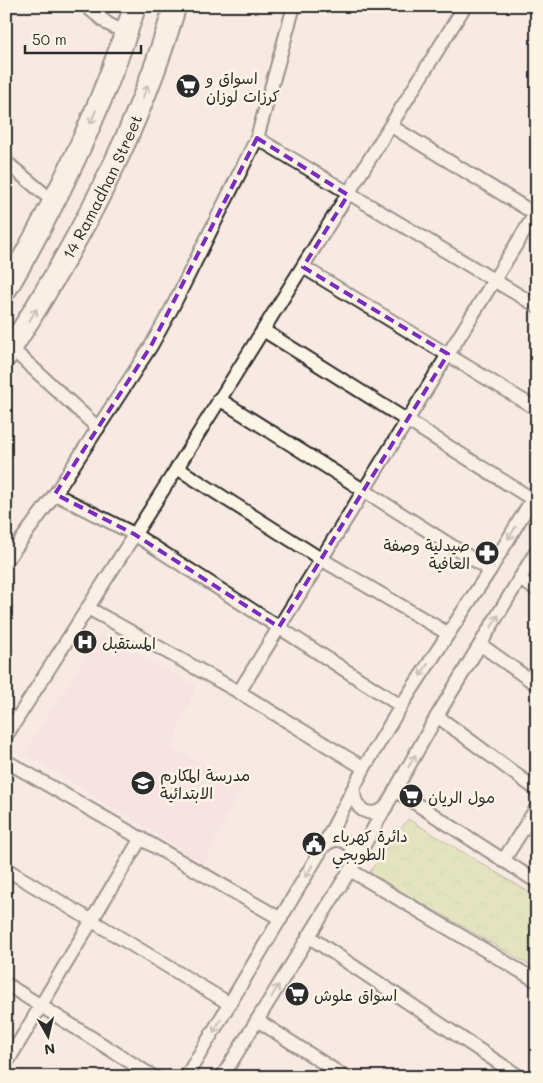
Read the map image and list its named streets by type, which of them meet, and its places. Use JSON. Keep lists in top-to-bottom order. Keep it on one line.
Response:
{"streets":{"main road":["14 Ramadhan Street"]},"places":{"supermarket":["اسواق و كرزات لوزان","مول الريان","اسواق علوش"],"pharmacy":["صيدلية وصفة العافية"],"hospital":["المستقبل"],"school or university":["مدرسة المكارم الابتدائية"],"public building":["دائرة كهرباء الطوبجي"]},"scale_bar":"50 m","north":"bottom"}
